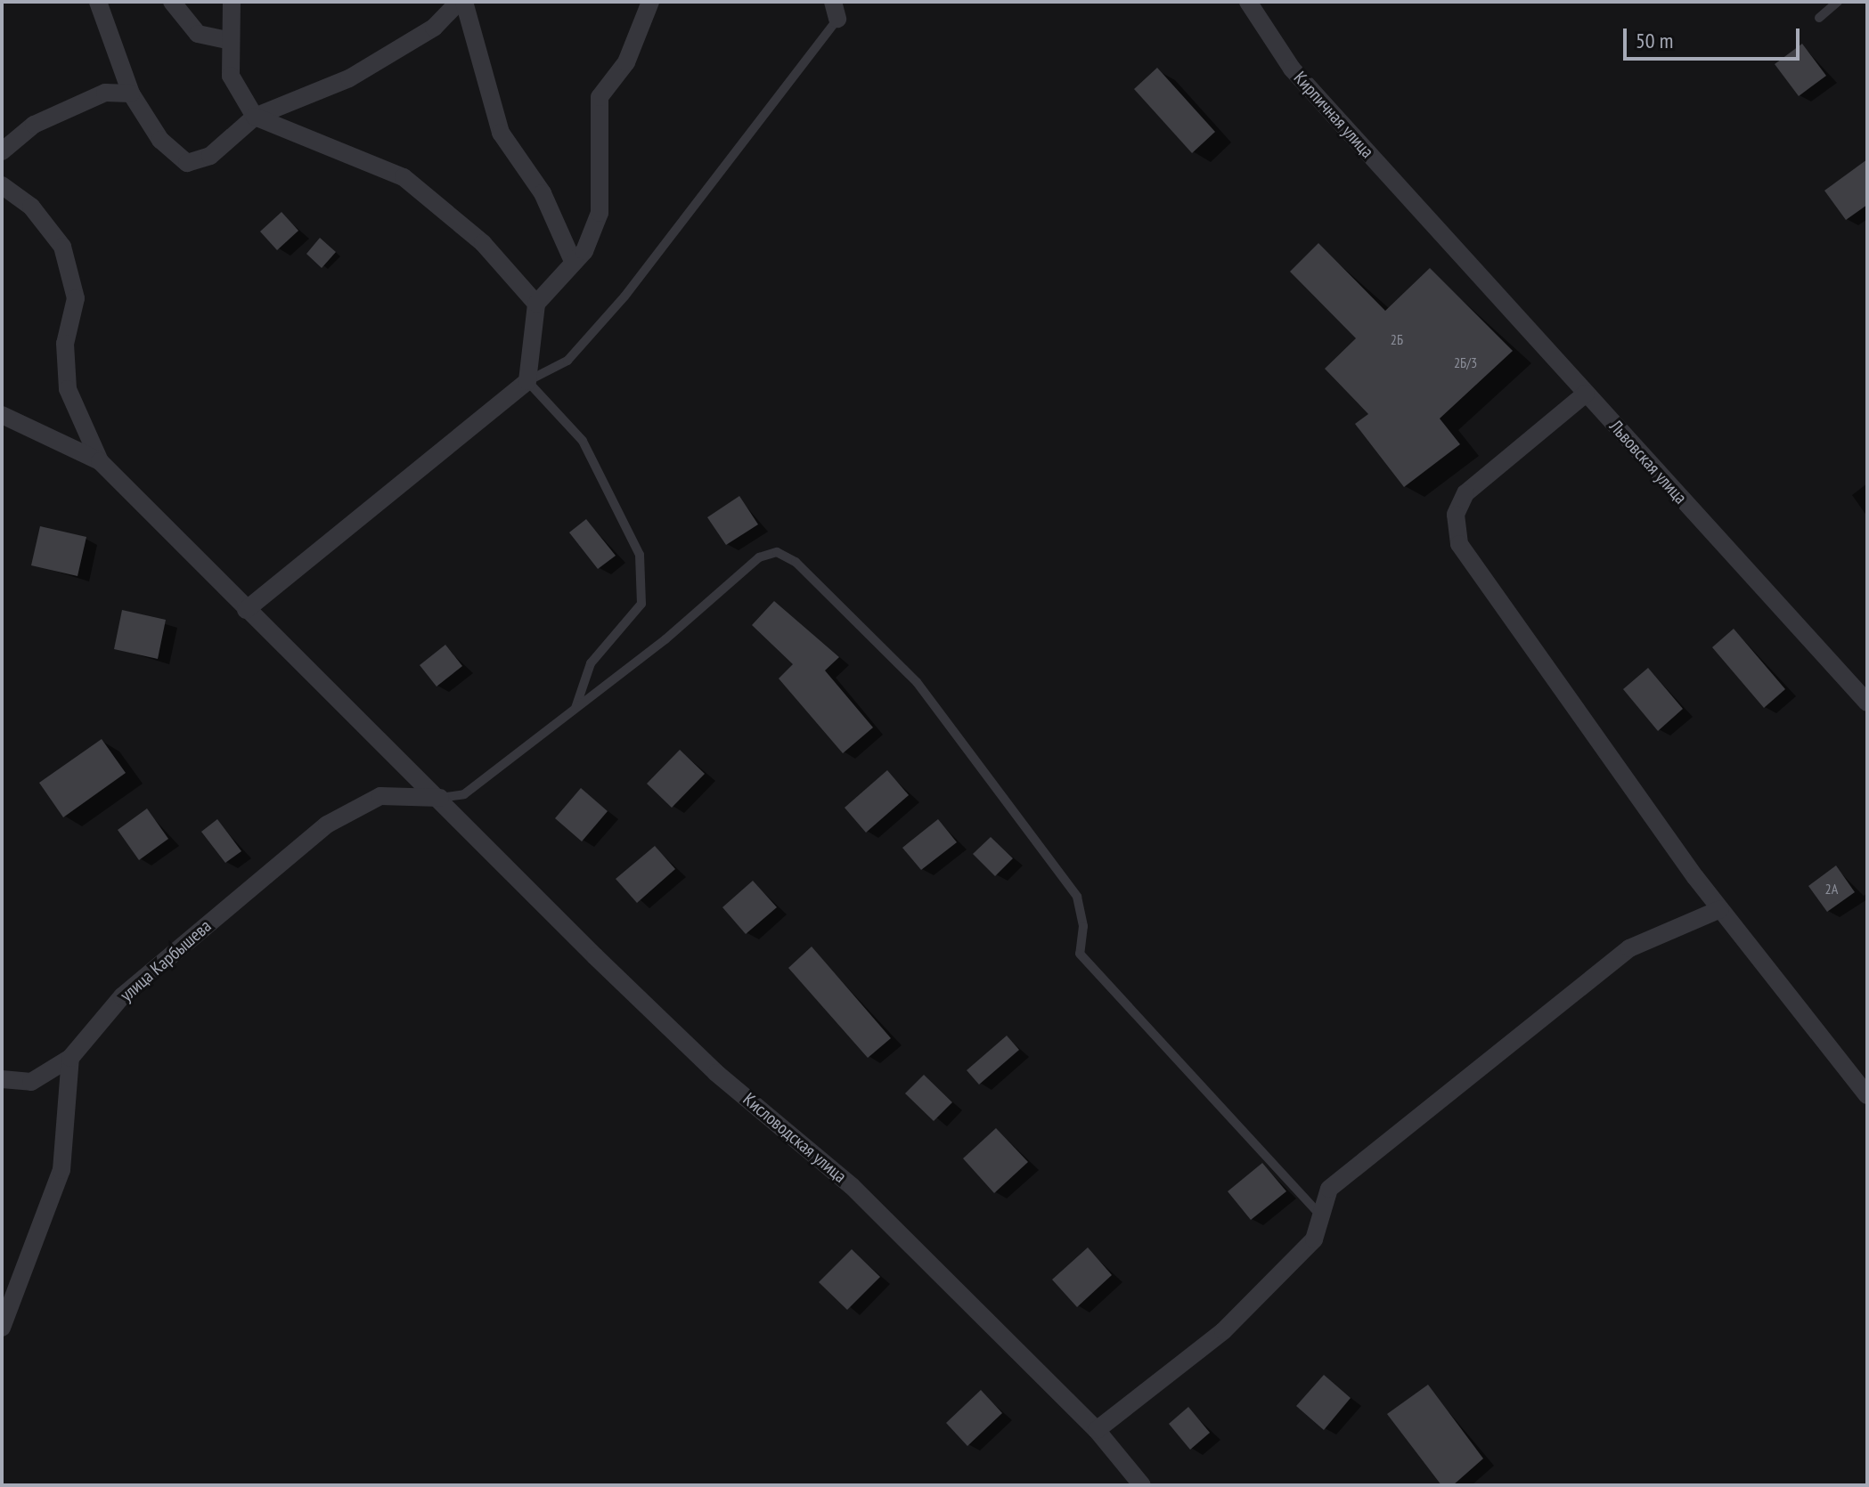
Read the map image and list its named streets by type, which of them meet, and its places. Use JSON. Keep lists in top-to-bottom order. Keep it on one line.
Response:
{"streets":{"street":["Кирпичная улица","Львовская улица","улица Карбышева","Кисловодская улица"]},"crossings":[["Кирпичная улица","Львовская улица"],["улица Карбышева","Кисловодская улица"]],"house_numbers":["2Б","2Б/3","2А"],"scale_bar":"50 m"}
